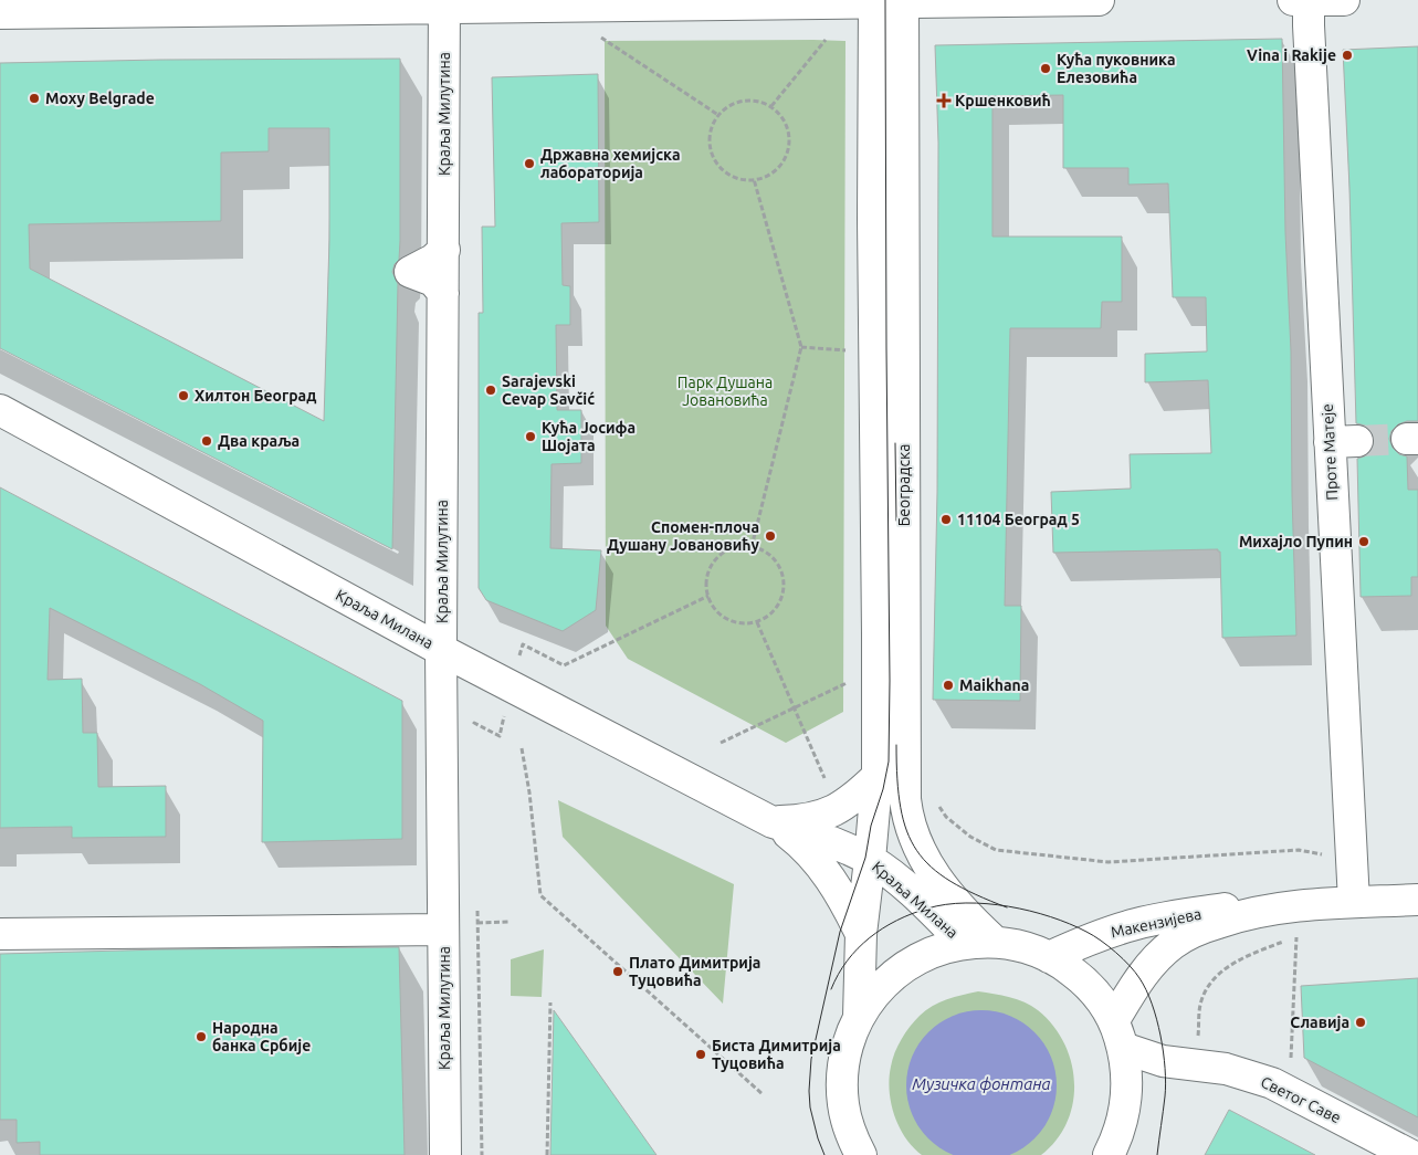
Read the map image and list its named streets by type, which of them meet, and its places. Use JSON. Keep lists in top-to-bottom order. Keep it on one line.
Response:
{"streets":{"main road":["Краља Милутина","Проте Матеје","Београдска","Краља Милана","Макензијева","Светог Саве"]},"crossings":[["Краља Милутина","Краља Милана"],["Проте Матеје","Макензијева"],["Београдска","Краља Милана"],["Макензијева","Светог Саве"]],"water":["Музичка фонтана"],"parks":["Парк Душана Јовановића"],"places":{"other":["Vina i Rakije","Кућа пуковника Елезовића","Moxy Belgrade","Државна хемијска лабораторија","Sarajevski Cevap Savčić","Хилтон Београд","Кућа Јосифа Шојата","Два краља","11104 Београд 5","Спомен-плоча Душану Јовановићу","Михајло Пупин","Maikhana","Плато Димитрија Туцовића","Славија","Народна банка Србије","Биста Димитрија Туцовића"],"health":["Кршенковић"]}}
